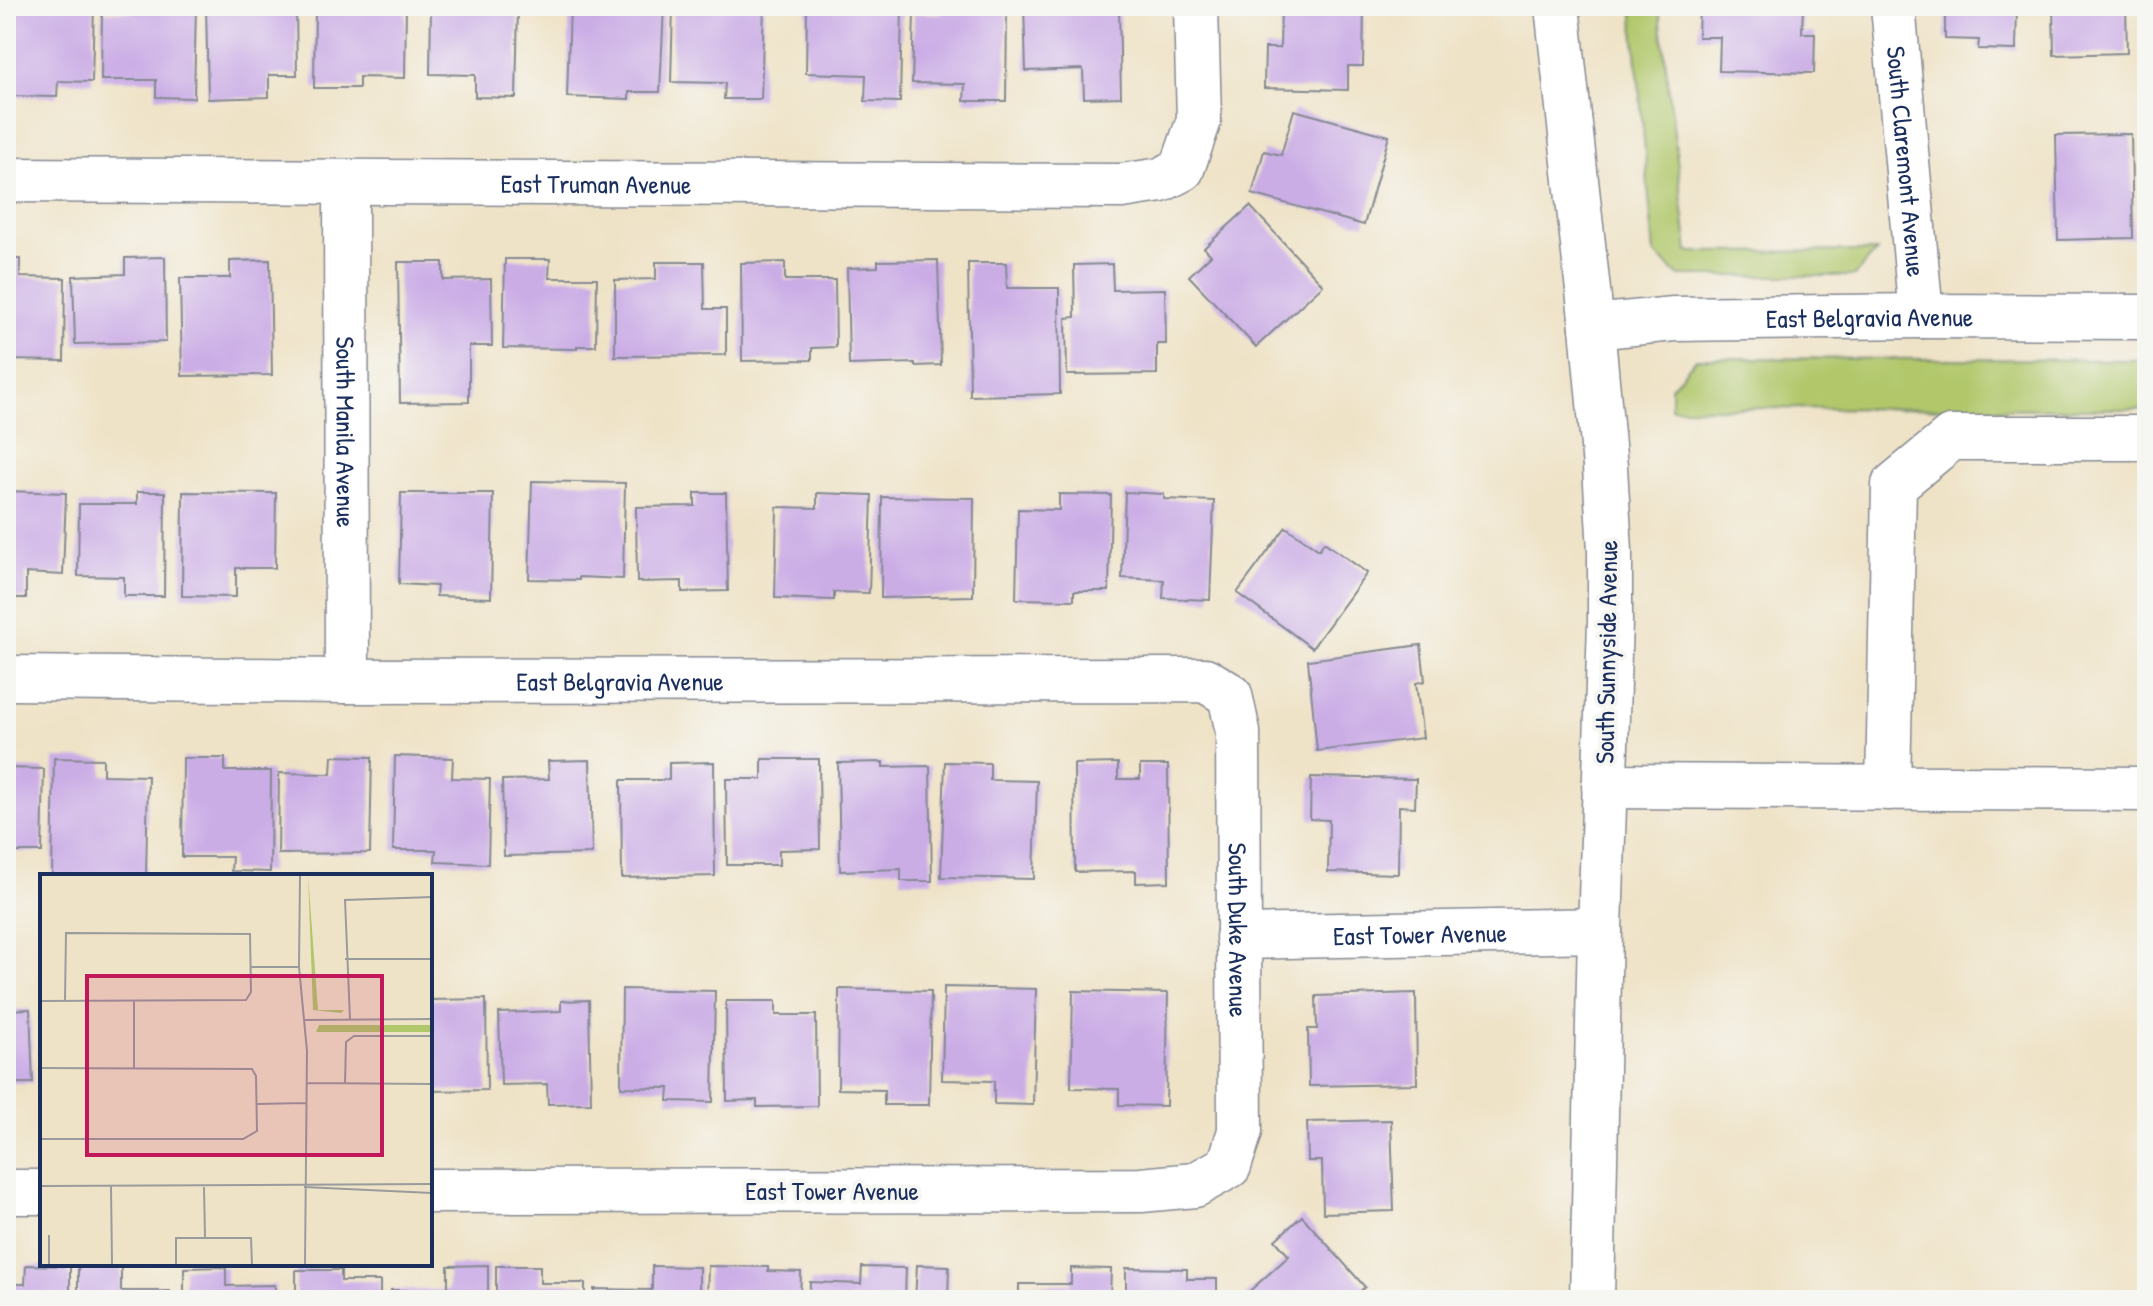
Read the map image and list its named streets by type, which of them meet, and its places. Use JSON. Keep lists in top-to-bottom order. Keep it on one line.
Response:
{"streets":{"street":["South Claremont Avenue","East Truman Avenue","East Belgravia Avenue","South Manila Avenue","South Sunnyside Avenue","South Duke Avenue","East Tower Avenue"]},"crossings":[["South Claremont Avenue","East Belgravia Avenue"],["East Truman Avenue","South Manila Avenue"],["East Belgravia Avenue","South Manila Avenue"],["East Belgravia Avenue","South Sunnyside Avenue"],["East Belgravia Avenue","South Duke Avenue"],["South Sunnyside Avenue","East Tower Avenue"],["South Duke Avenue","East Tower Avenue"]]}
